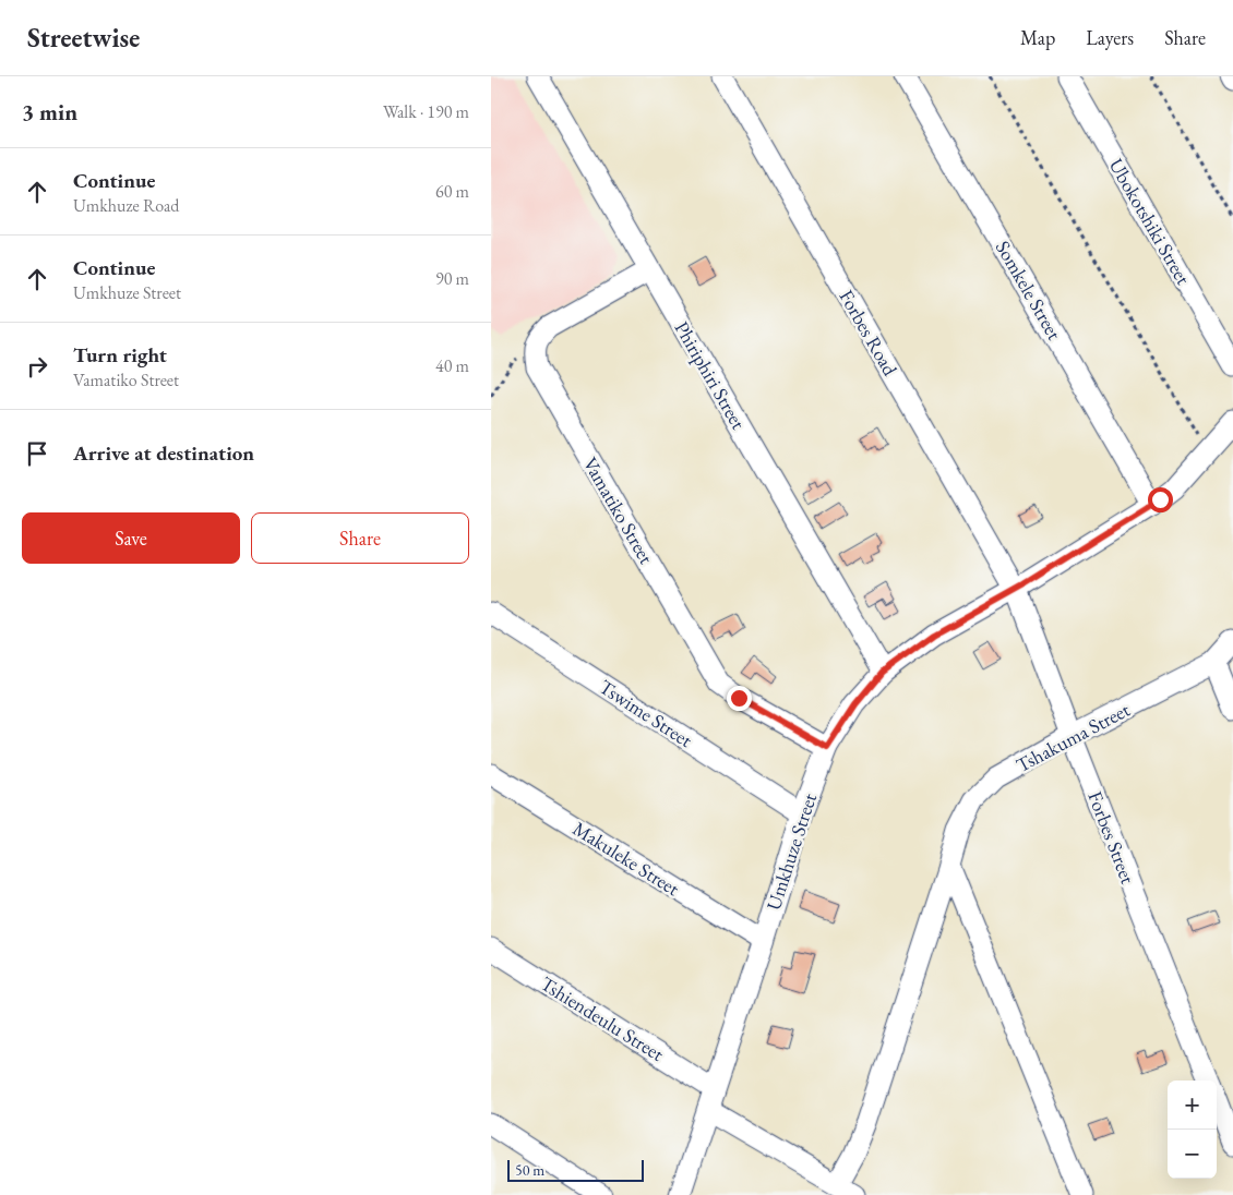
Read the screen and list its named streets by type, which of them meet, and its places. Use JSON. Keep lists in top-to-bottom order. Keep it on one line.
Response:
{"streets":{"street":["Ubokotshiki Street","Somkele Street","Forbes Road","Phiriphiri Street","Vamatiko Street","Tswime Street","Tshakuma Street","Forbes Street","Umkhuze Street","Makuleke Street","Tshiendeulu Street"]},"crossings":[["Somkele Street","Umkhuze Street"],["Forbes Road","Forbes Street"],["Forbes Road","Umkhuze Street"],["Phiriphiri Street","Umkhuze Street"],["Vamatiko Street","Umkhuze Street"],["Tswime Street","Umkhuze Street"],["Tshakuma Street","Forbes Street"],["Forbes Street","Umkhuze Street"],["Umkhuze Street","Makuleke Street"],["Umkhuze Street","Tshiendeulu Street"]],"scale_bar":"50 m","page":{"header":"Streetwise","nav":["Map","Layers","Share"],"heading":["3 min","Walk · 190 m"],"list":[["Continue","Umkhuze Road","60 m"],["Continue","Umkhuze Street","90 m"],["Turn right","Vamatiko Street","40 m"],"Arrive at destination"],"buttons":["Save","Share"],"map_buttons":["+","−"],"scale":"50 m"}}
